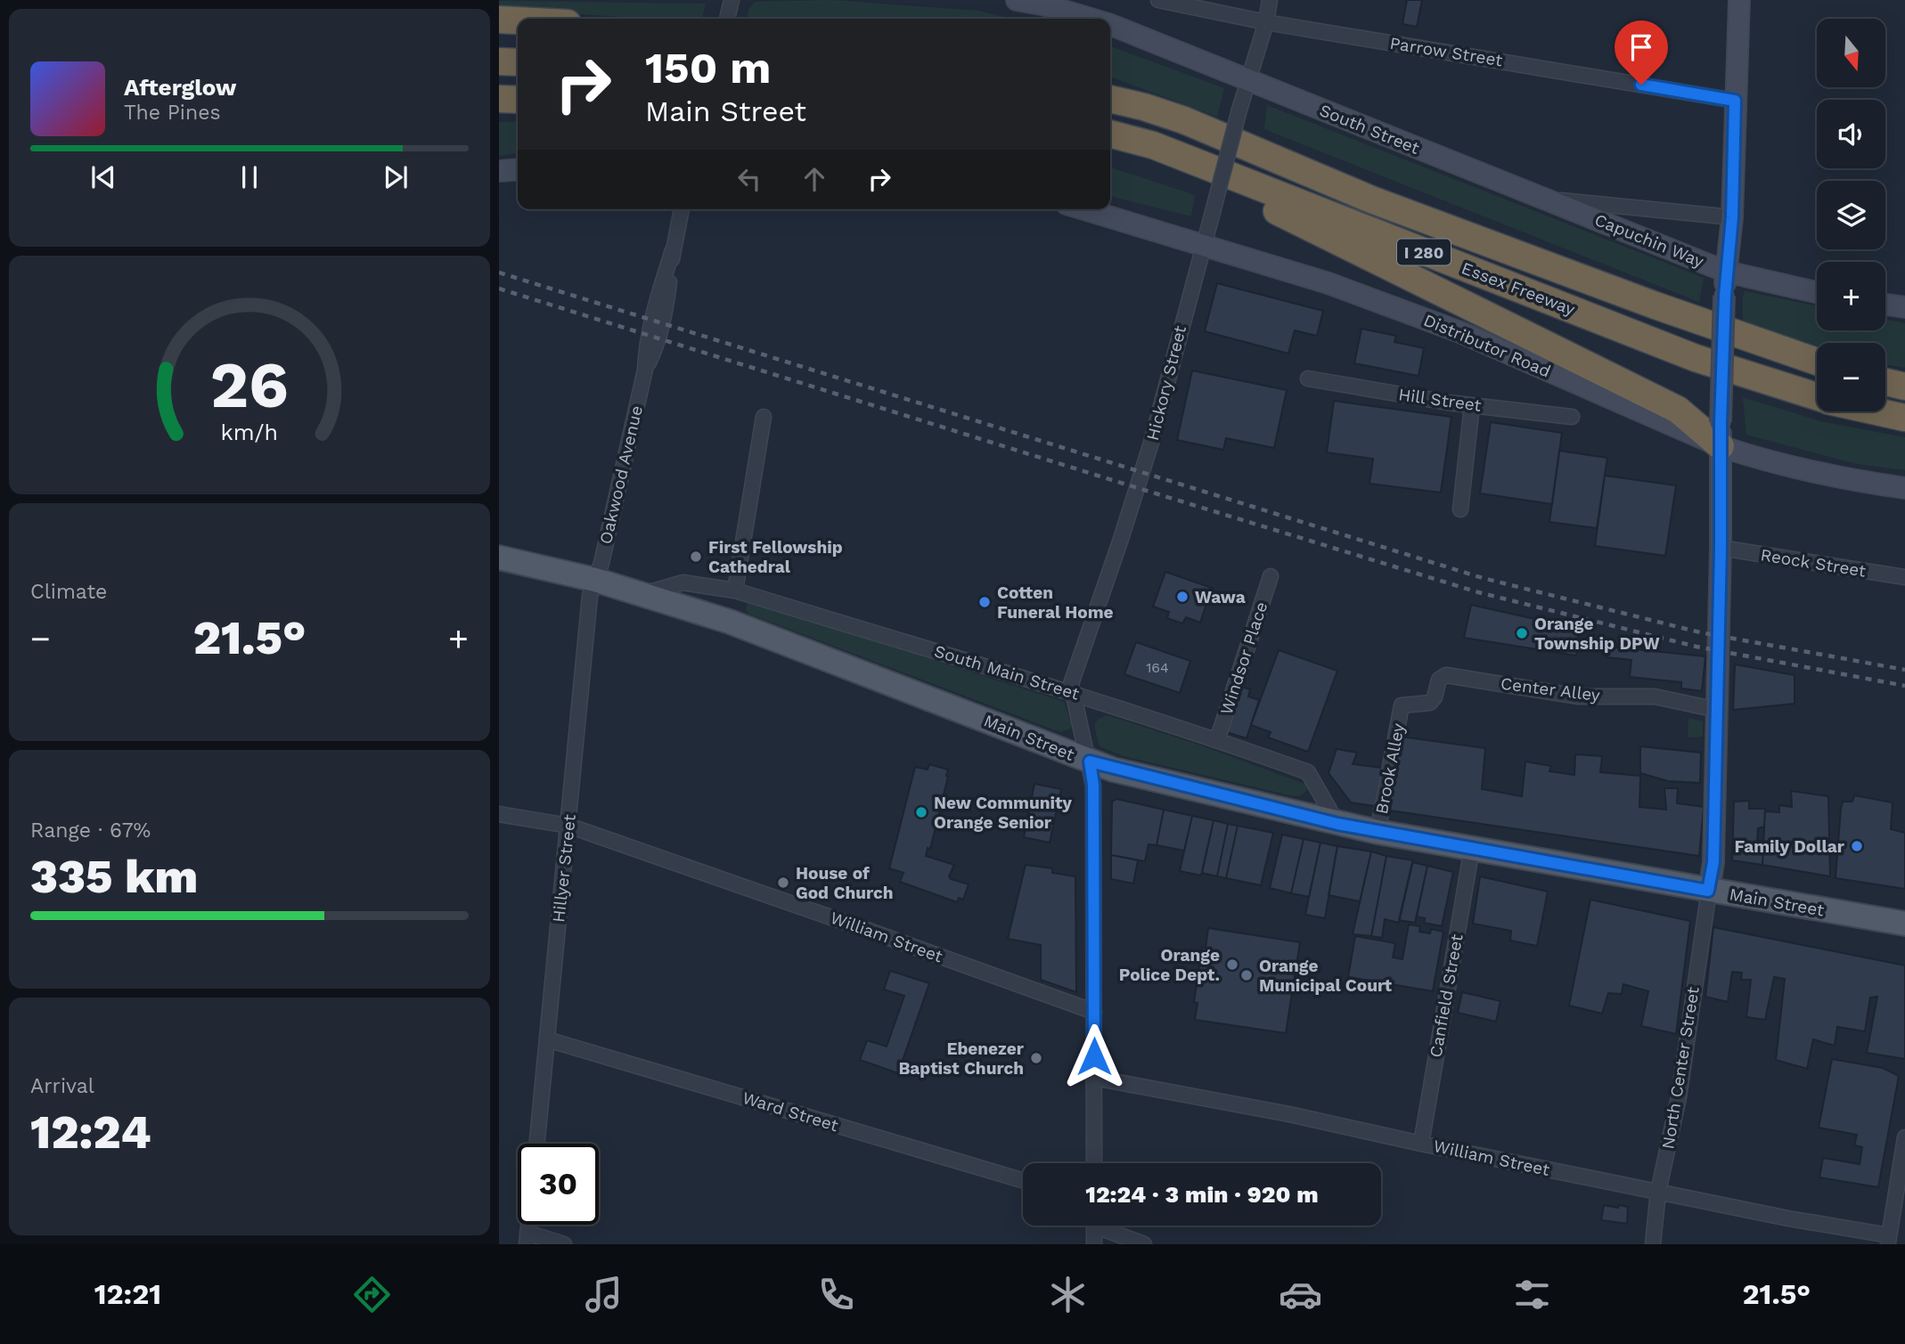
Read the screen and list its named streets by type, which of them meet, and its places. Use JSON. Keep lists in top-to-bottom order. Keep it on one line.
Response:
{"streets":{"highway":["I 280","Essex Freeway"],"main road":["South Street","Capuchin Way","Distributor Road","Main Street"],"street":["Parrow Street","Hickory Street","Hill Street","Oakwood Avenue","Reock Street","Windsor Place","South Main Street","Center Alley","Brook Alley","Hillyer Street","William Street","Canfield Street","North Center Street","Ward Street"]},"crossings":[["Parrow Street","Hickory Street"],["South Street","Capuchin Way"],["South Street","Hickory Street"],["Distributor Road","Hickory Street"],["Hickory Street","South Main Street"],["Hickory Street","Main Street"],["Hickory Street","William Street"],["Oakwood Avenue","Main Street"],["Oakwood Avenue","Hillyer Street"],["Windsor Place","South Main Street"],["South Main Street","Main Street"],["Center Alley","Brook Alley"],["Main Street","Brook Alley"],["Main Street","Hillyer Street"],["Main Street","Canfield Street"],["Main Street","North Center Street"],["Hillyer Street","William Street"],["Hillyer Street","Ward Street"],["William Street","Canfield Street"],["William Street","North Center Street"]],"places":["First Fellowship Cathedral","Wawa","Cotten Funeral Home","Orange Township DPW","New Community Orange Senior","Family Dollar","House of God Church","Orange Police Dept.","Orange Municipal Court","Ebenezer Baptist Church"],"house_numbers":["164"],"north":"bottom","page":{"map_buttons":["+","−"],"turn":["150 m","Main Street"],"song":["Afterglow","The Pines"],"tile":["Climate",["Range · 67%","335 km"],["Arrival","12:24"]],"heat":["−","21.5°","+"],"limit":"30","trip":"12:24 · 3 min · 920 m","tabs":["12:21","21.5°"],"gauge":["26","km/h"]}}
